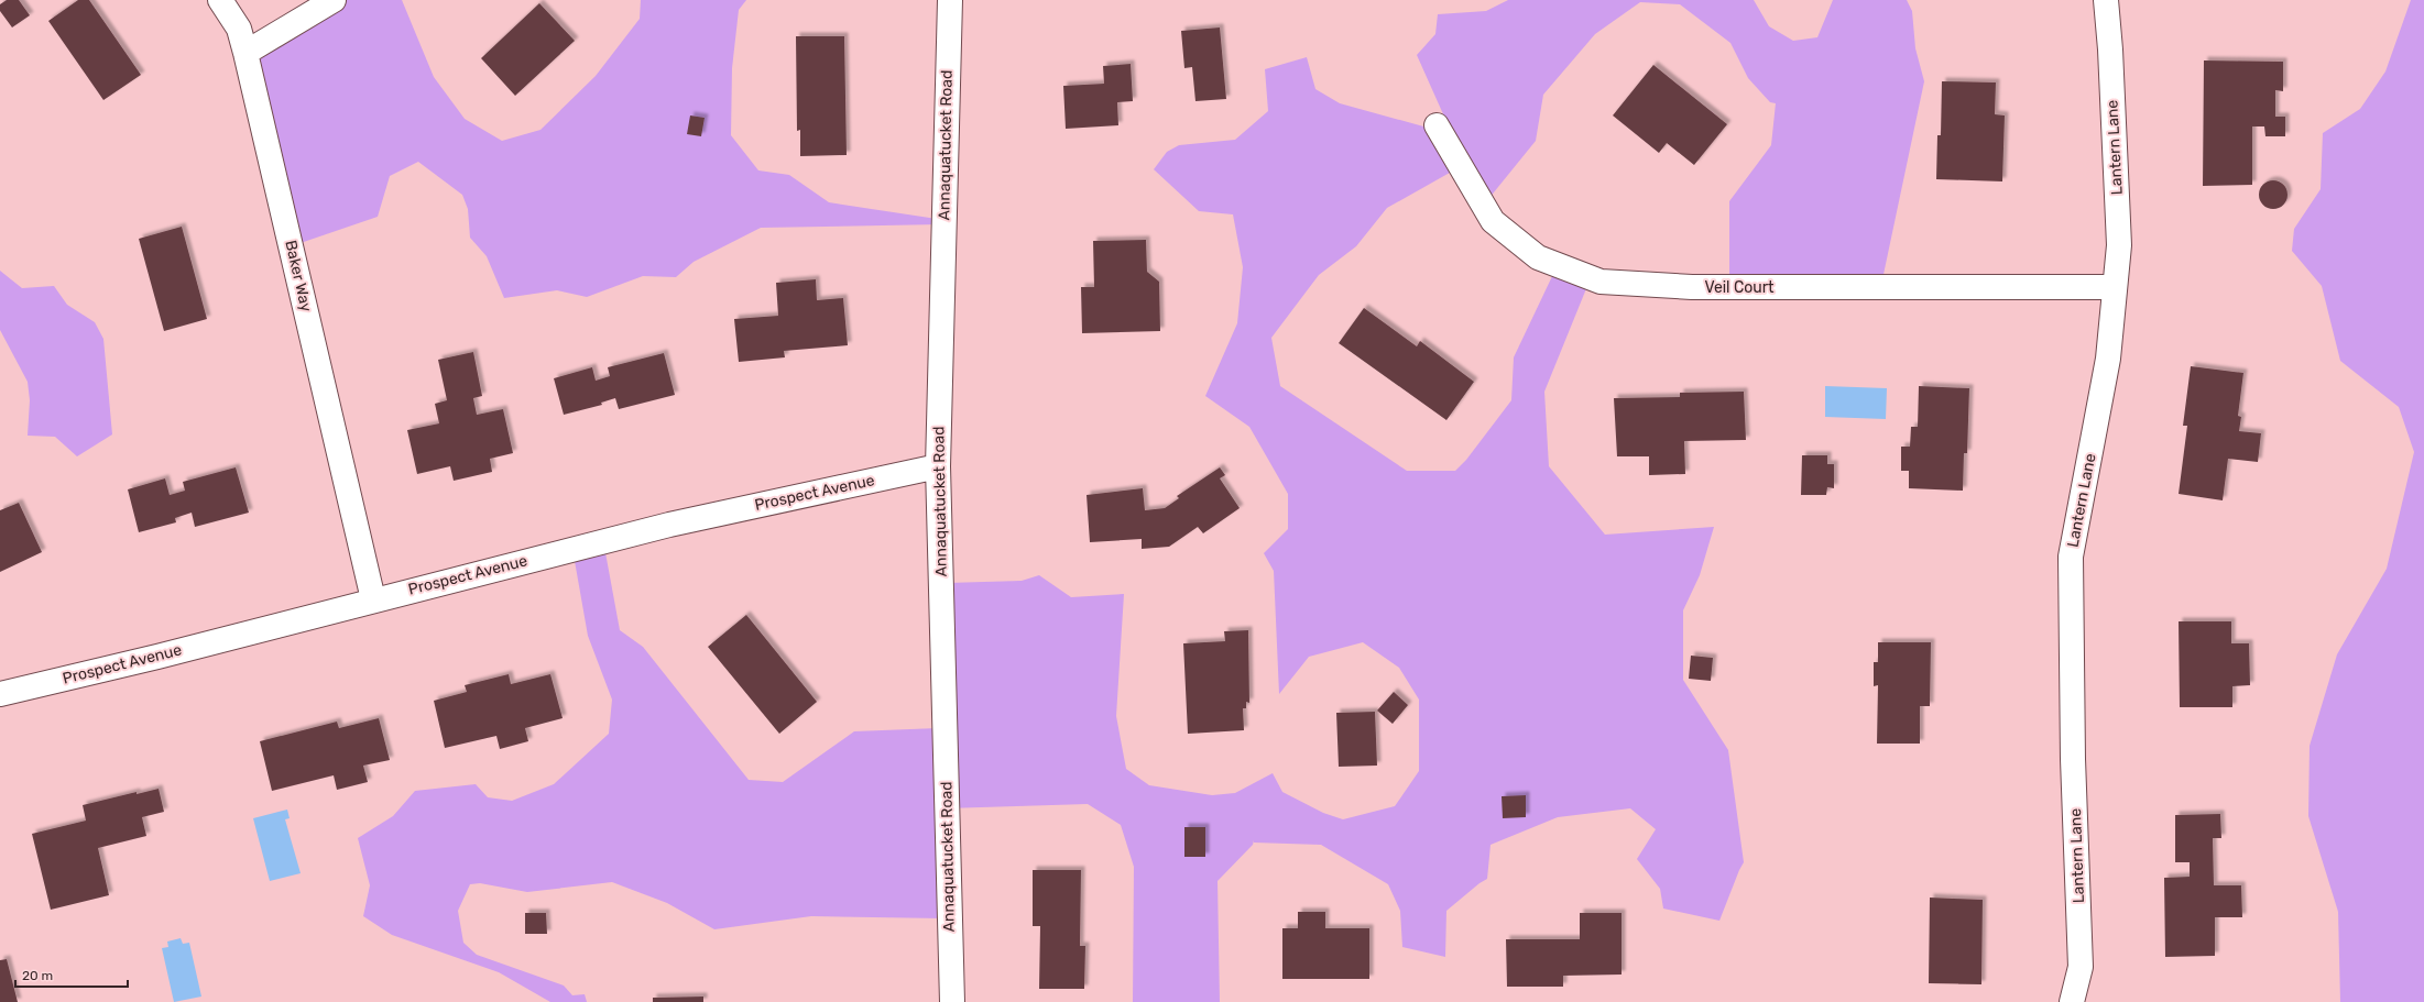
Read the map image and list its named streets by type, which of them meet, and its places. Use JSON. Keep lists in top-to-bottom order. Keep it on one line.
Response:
{"streets":{"street":["Annaquatucket Road","Lantern Lane","Baker Way","Veil Court","Prospect Avenue"]},"crossings":[["Annaquatucket Road","Prospect Avenue"],["Lantern Lane","Veil Court"],["Baker Way","Prospect Avenue"]],"scale_bar":"20 m"}
